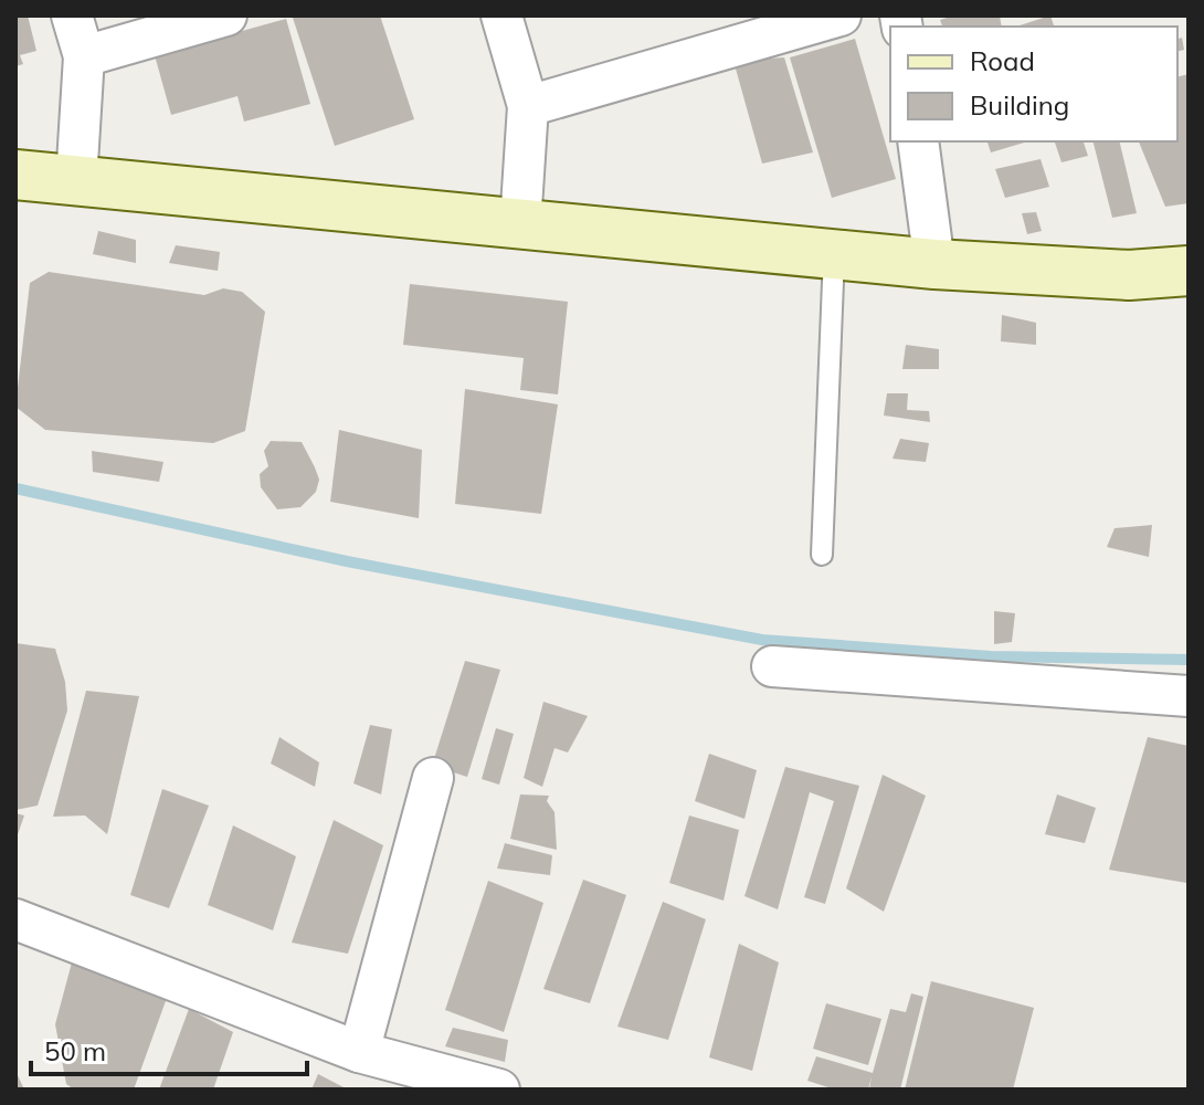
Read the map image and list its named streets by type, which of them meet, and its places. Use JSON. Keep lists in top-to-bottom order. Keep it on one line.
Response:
{"legend":["Road","Building"],"scale_bar":"50 m"}
